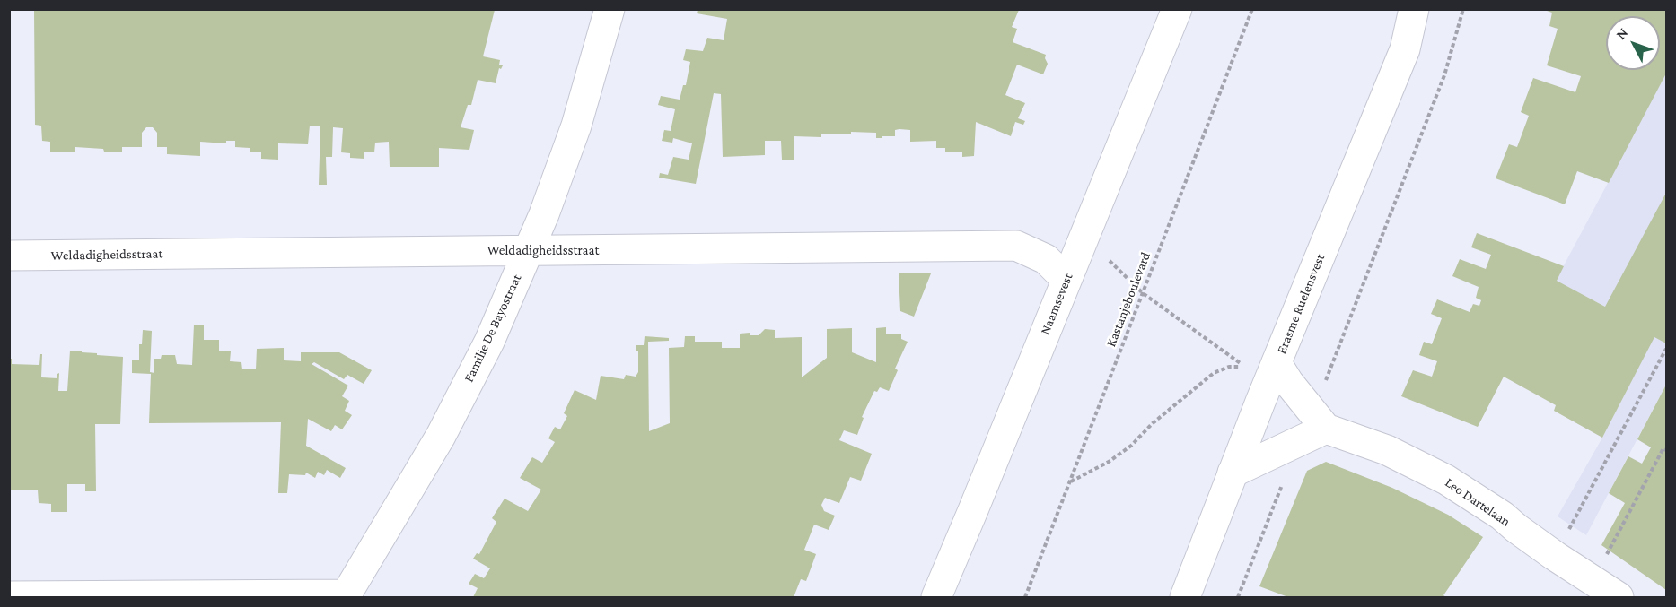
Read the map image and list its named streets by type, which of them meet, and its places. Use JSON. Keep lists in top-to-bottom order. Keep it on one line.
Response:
{"streets":{"street":["Weldadigheidsstraat","Naamsevest","Erasme Ruelensvest","Familie De Bayostraat","Leo Dartelaan"],"path":["Kastanjeboulevard"]},"crossings":[["Weldadigheidsstraat","Naamsevest"],["Weldadigheidsstraat","Familie De Bayostraat"]],"north":"top left"}
